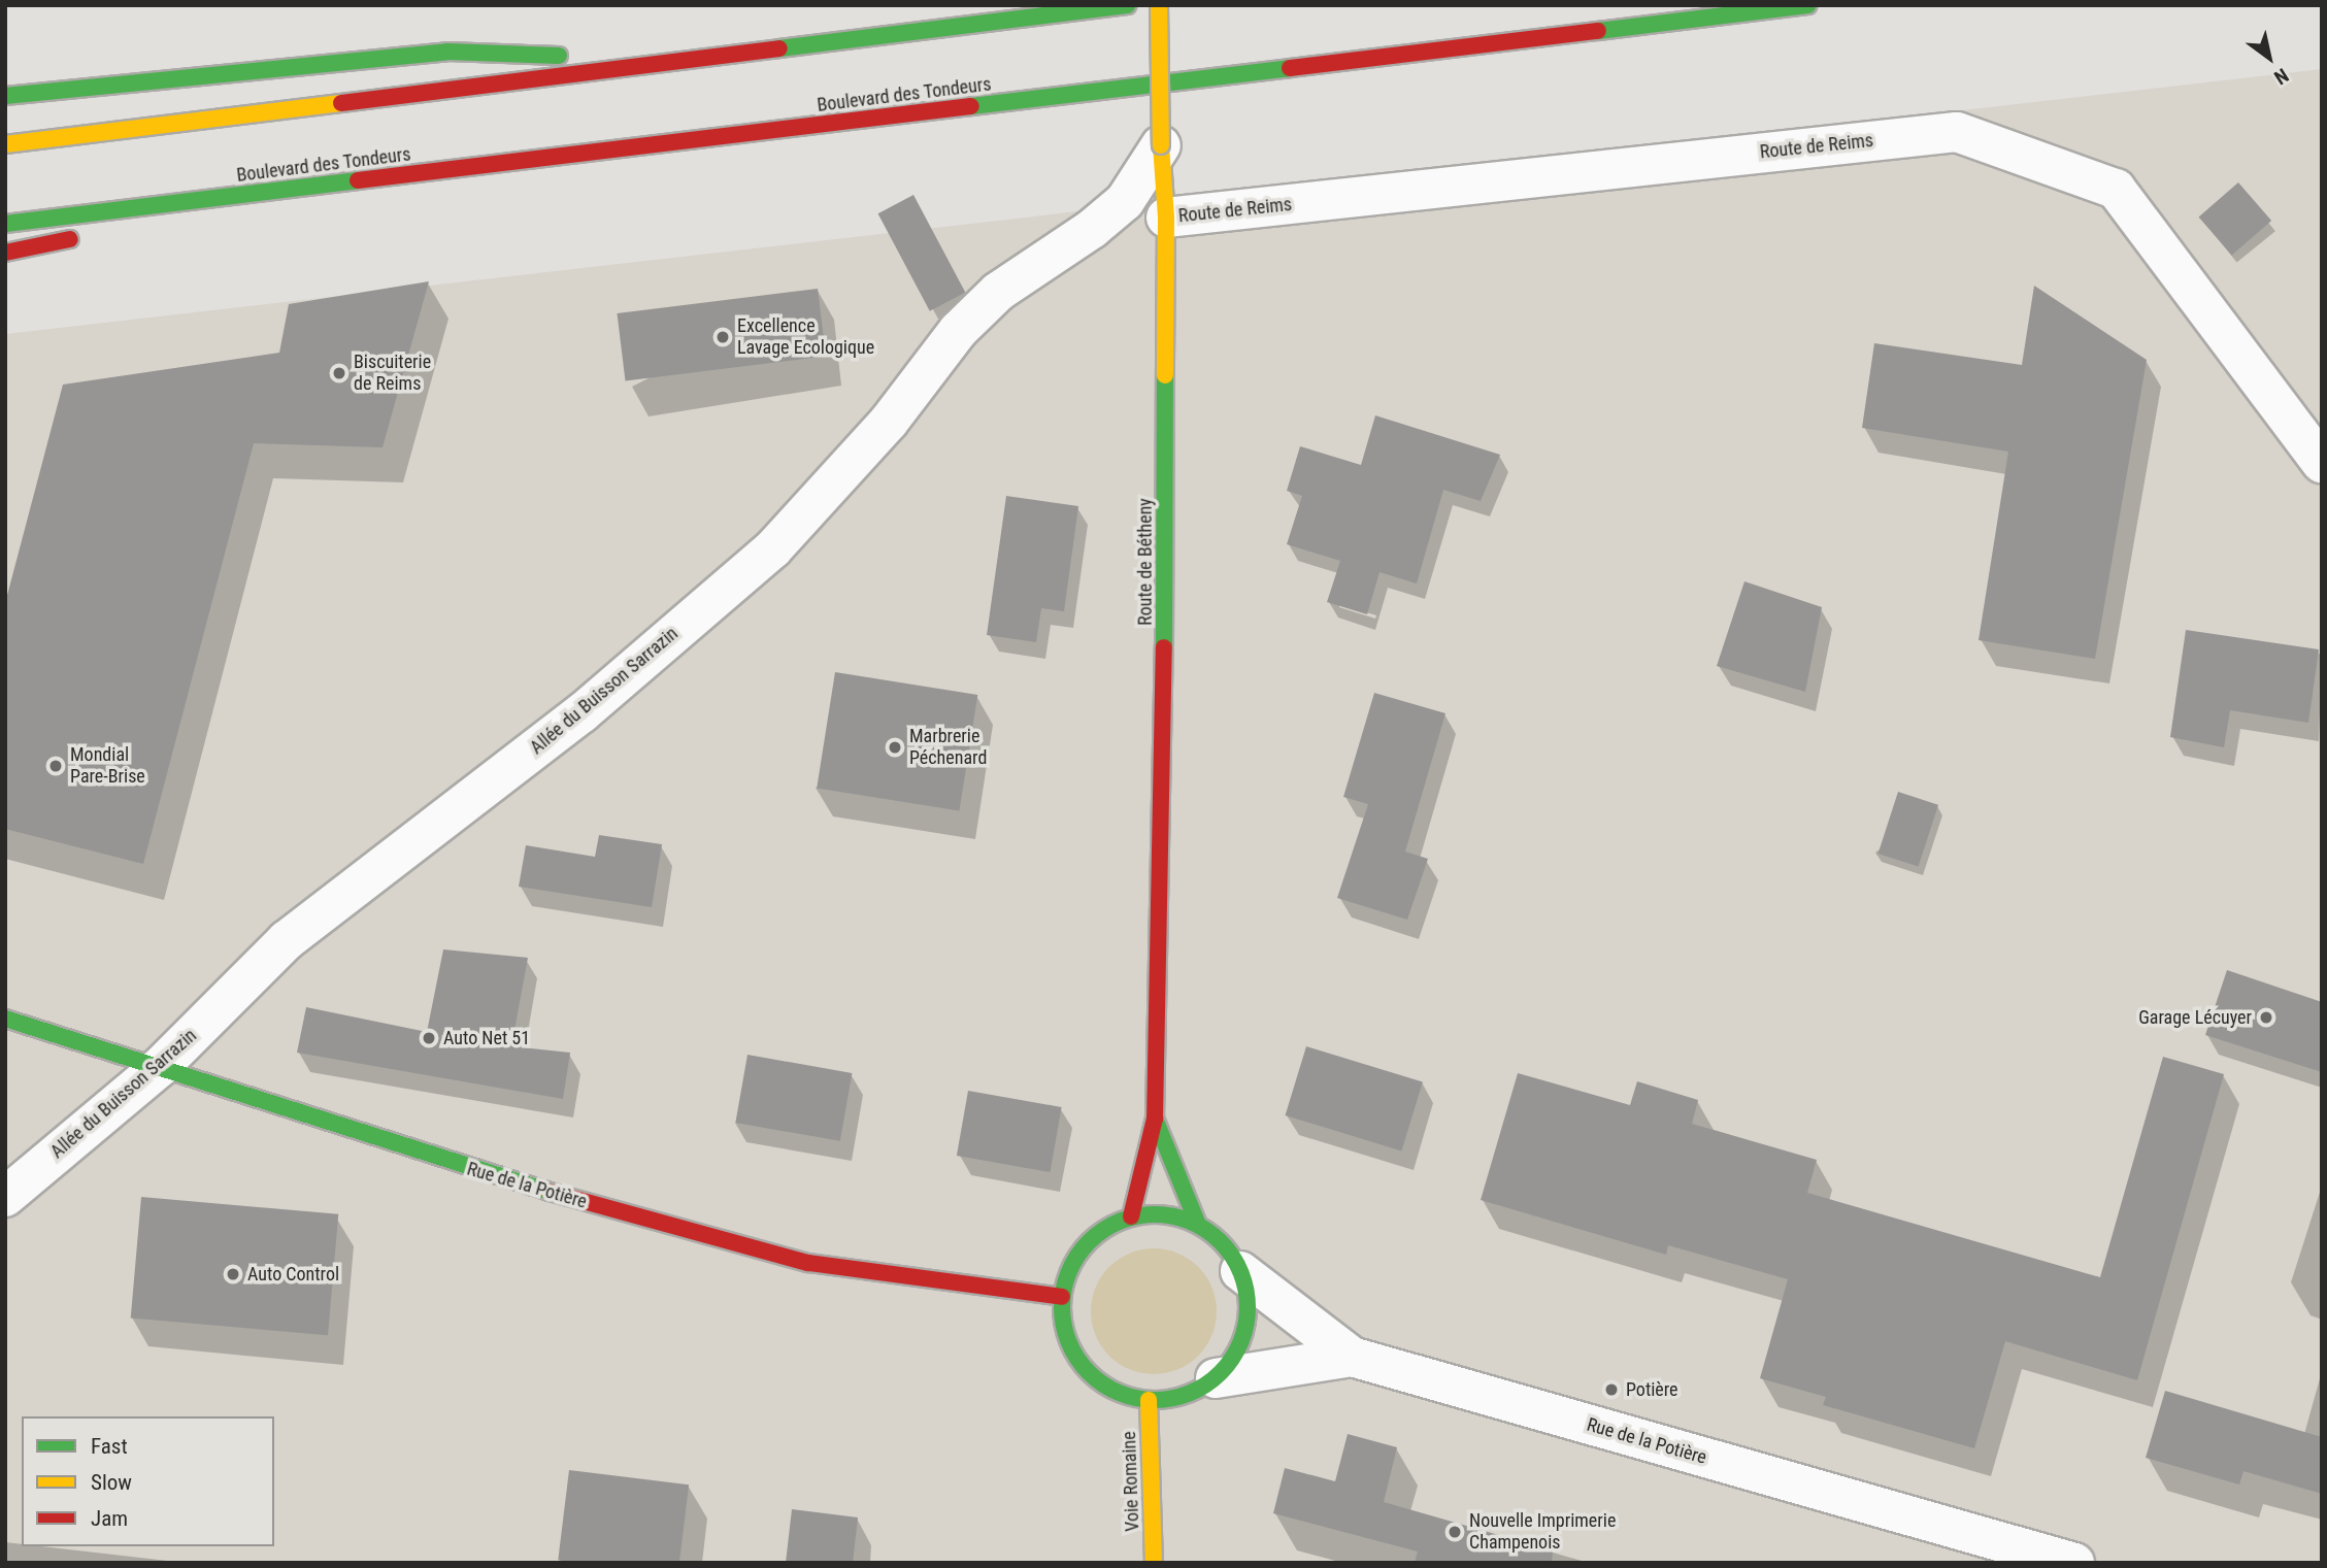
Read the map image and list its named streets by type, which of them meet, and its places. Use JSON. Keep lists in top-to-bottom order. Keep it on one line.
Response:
{"streets":{"main road":["Boulevard des Tondeurs","Route de Bétheny","Rue de la Potière","Voie Romaine"],"street":["Route de Reims","Allée du Buisson Sarrazin"]},"crossings":[["Route de Reims","Route de Bétheny"],["Route de Bétheny","Allée du Buisson Sarrazin"],["Route de Bétheny","Rue de la Potière"],["Route de Bétheny","Voie Romaine"],["Allée du Buisson Sarrazin","Rue de la Potière"],["Rue de la Potière","Voie Romaine"]],"places":["Excellence Lavage Ecologique","Biscuiterie de Reims","Marbrerie Péchenard","Mondial Pare-Brise","Garage Lécuyer","Auto Net 51","Auto Control","Potière","Nouvelle Imprimerie Champenois"],"legend":["Fast","Slow","Jam"],"north":"bottom right"}
